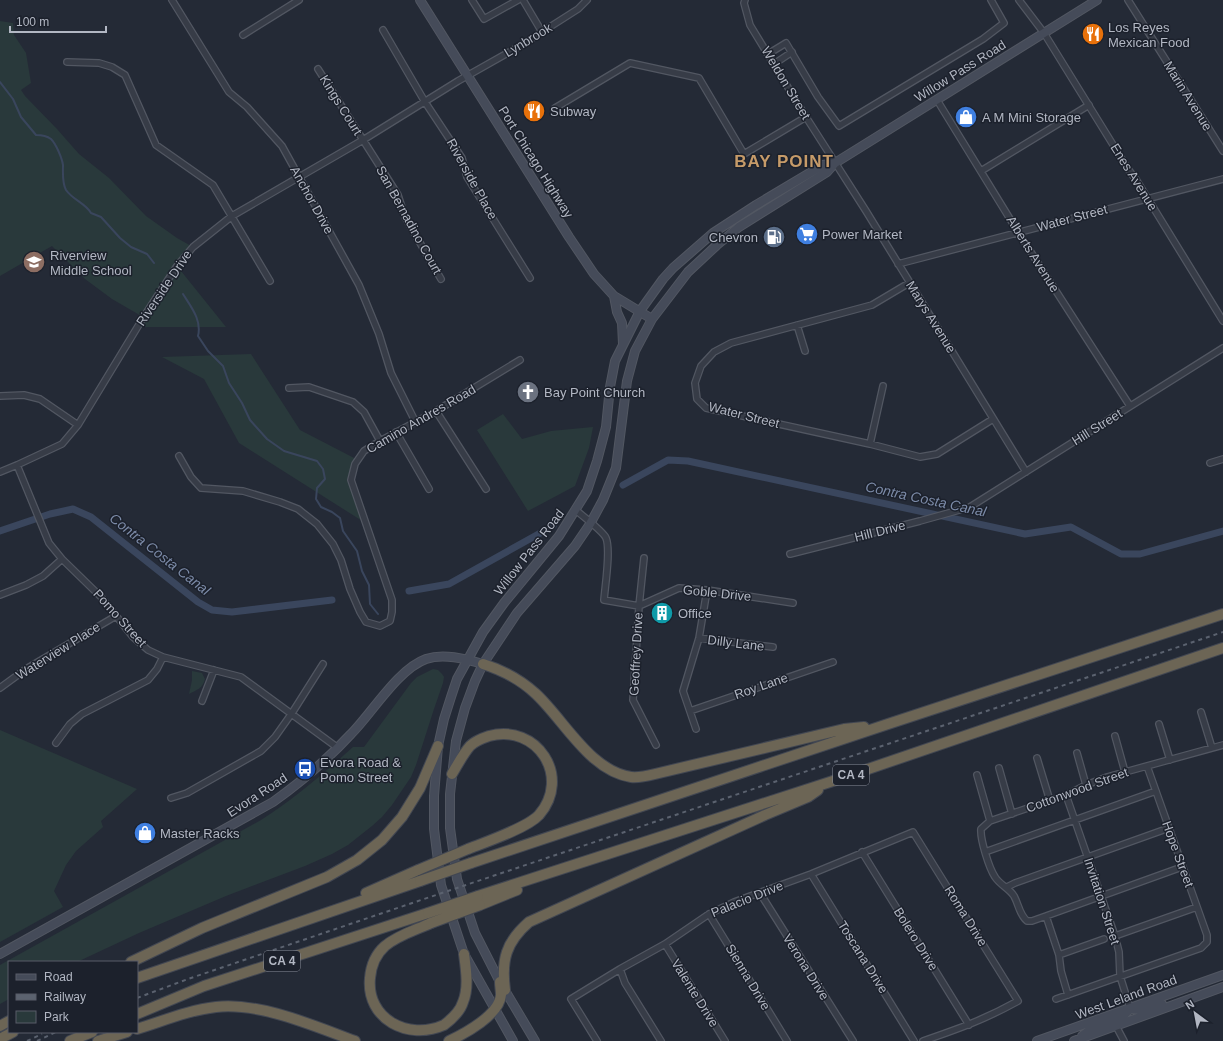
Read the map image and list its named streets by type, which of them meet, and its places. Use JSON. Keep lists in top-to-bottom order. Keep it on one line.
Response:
{"streets":{"highway":["CA 4"],"main road":["Willow Pass Road","Port Chicago Highway","Evora Road","West Leland Road"],"street":["Lynbrook","Weldon Street","Marin Avenue","Kings Court","Enes Avenue","Riverside Place","Anchor Drive","Water Street","San Bernadino Court","Alberts Avenue","Riverside Drive","Marys Avenue","Camino Andres Road","Hill Street","Hill Drive","Goble Drive","Pomo Street","Dilly Lane","Waterview Place","Geoffrey Drive","Roy Lane","Cottonwood Street","Hope Street","Palacio Drive","Invitation Street","Roma Drive","Bolero Drive","Toscana Drive","Verona Drive","Sienna Drive","Valente Drive"]},"crossings":[["Lynbrook","Port Chicago Highway"],["Lynbrook","Riverside Drive"],["Willow Pass Road","Weldon Street"],["Willow Pass Road","Port Chicago Highway"],["Willow Pass Road","Enes Avenue"],["Willow Pass Road","Alberts Avenue"],["Willow Pass Road","Marys Avenue"],["Willow Pass Road","Evora Road"],["Weldon Street","Marys Avenue"],["Kings Court","San Bernadino Court"],["Kings Court","Riverside Drive"],["Port Chicago Highway","Riverside Drive"],["Enes Avenue","Water Street"],["Riverside Place","Riverside Drive"],["Anchor Drive","Riverside Drive"],["Anchor Drive","Camino Andres Road"],["Water Street","Alberts Avenue"],["Water Street","Marys Avenue"],["San Bernadino Court","Riverside Drive"],["Alberts Avenue","Hill Street"],["Riverside Drive","Pomo Street"],["Marys Avenue","Hill Street"],["Hill Street","Hill Drive"],["Goble Drive","Geoffrey Drive"],["Pomo Street","Waterview Place"],["Pomo Street","Evora Road"],["Cottonwood Street","Hope Street"],["Cottonwood Street","Invitation Street"],["Hope Street","Invitation Street"],["Palacio Drive","Roma Drive"],["Palacio Drive","Bolero Drive"],["Palacio Drive","Toscana Drive"],["Palacio Drive","Verona Drive"],["Palacio Drive","Sienna Drive"],["Palacio Drive","Valente Drive"],["Invitation Street","West Leland Road"],["Roma Drive","Bolero Drive"]],"districts":["BAY POINT"],"water":["Contra Costa Canal"],"places":{"restaurant":["Los Reyes Mexican Food","Subway"],"shop":["A M Mini Storage","Master Racks"],"supermarket":["Power Market"],"fuel station":["Chevron"],"school or university":["Riverview Middle School"],"church":["Bay Point Church"],"building":["Office"],"bus stop":["Evora Road & Pomo Street"]},"legend":["Road","Railway","Park"],"scale_bar":"100 m","north":"top left"}
